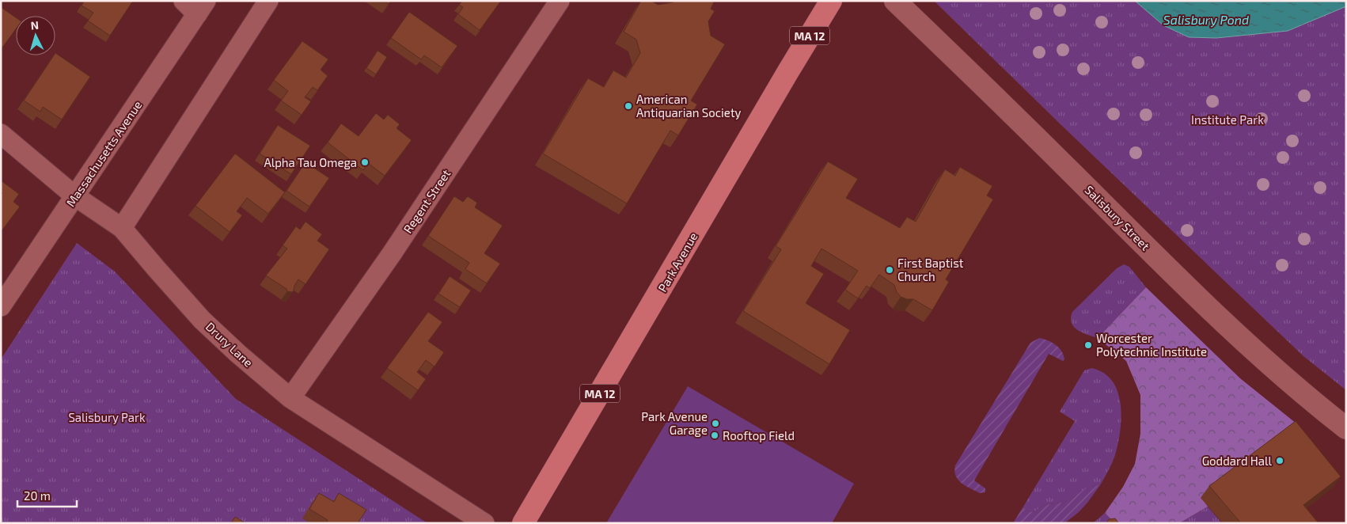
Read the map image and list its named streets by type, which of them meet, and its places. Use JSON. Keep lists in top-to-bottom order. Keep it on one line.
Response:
{"streets":{"main road":["MA 12","Salisbury Street","Park Avenue"],"street":["Massachusetts Avenue","Regent Street","Drury Lane"]},"crossings":[["Massachusetts Avenue","Drury Lane"],["Regent Street","Drury Lane"]],"water":["Salisbury Pond"],"parks":["Institute Park","Salisbury Park"],"places":["American Antiquarian Society","Alpha Tau Omega","First Baptist Church","Worcester Polytechnic Institute","Park Avenue Garage","Rooftop Field","Goddard Hall"],"scale_bar":"20 m","north":"top"}
